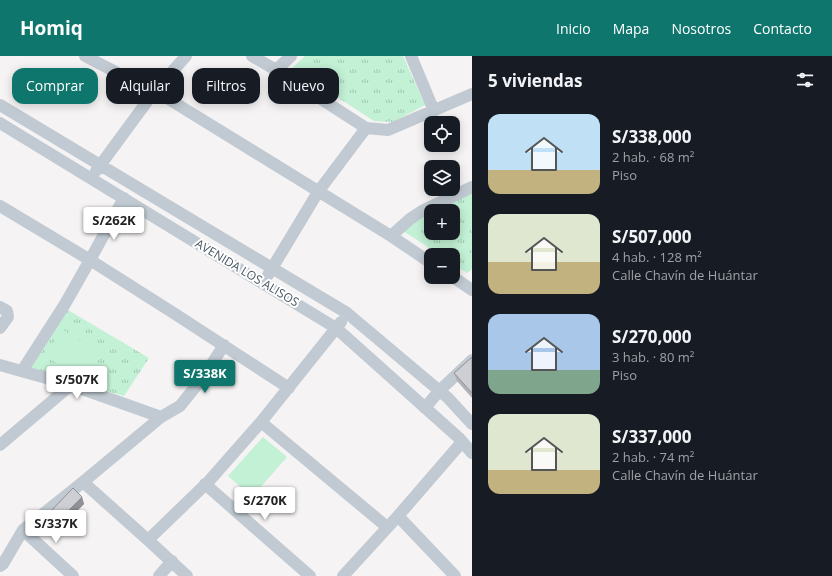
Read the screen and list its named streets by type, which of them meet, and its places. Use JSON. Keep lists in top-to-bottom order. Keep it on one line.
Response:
{"streets":{"street":["AVENIDA LOS ALISOS"]},"page":{"header":"Homiq","nav":["Inicio","Mapa","Nosotros","Contacto"],"heading":"5 viviendas","chip":["Comprar","Alquilar","Filtros","Nuevo"],"list":[{"name":"S/338,000","note":"2 hab. · 68 m² · Piso"},{"name":"S/507,000","note":"4 hab. · 128 m² · Calle Chavín de Huántar"},{"name":"S/270,000","note":"3 hab. · 80 m² · Piso"},{"name":"S/337,000","note":"2 hab. · 74 m² · Calle Chavín de Huántar"}],"map_buttons":["+","−"],"price":["S/262K","S/338K","S/507K","S/270K","S/337K"]}}
